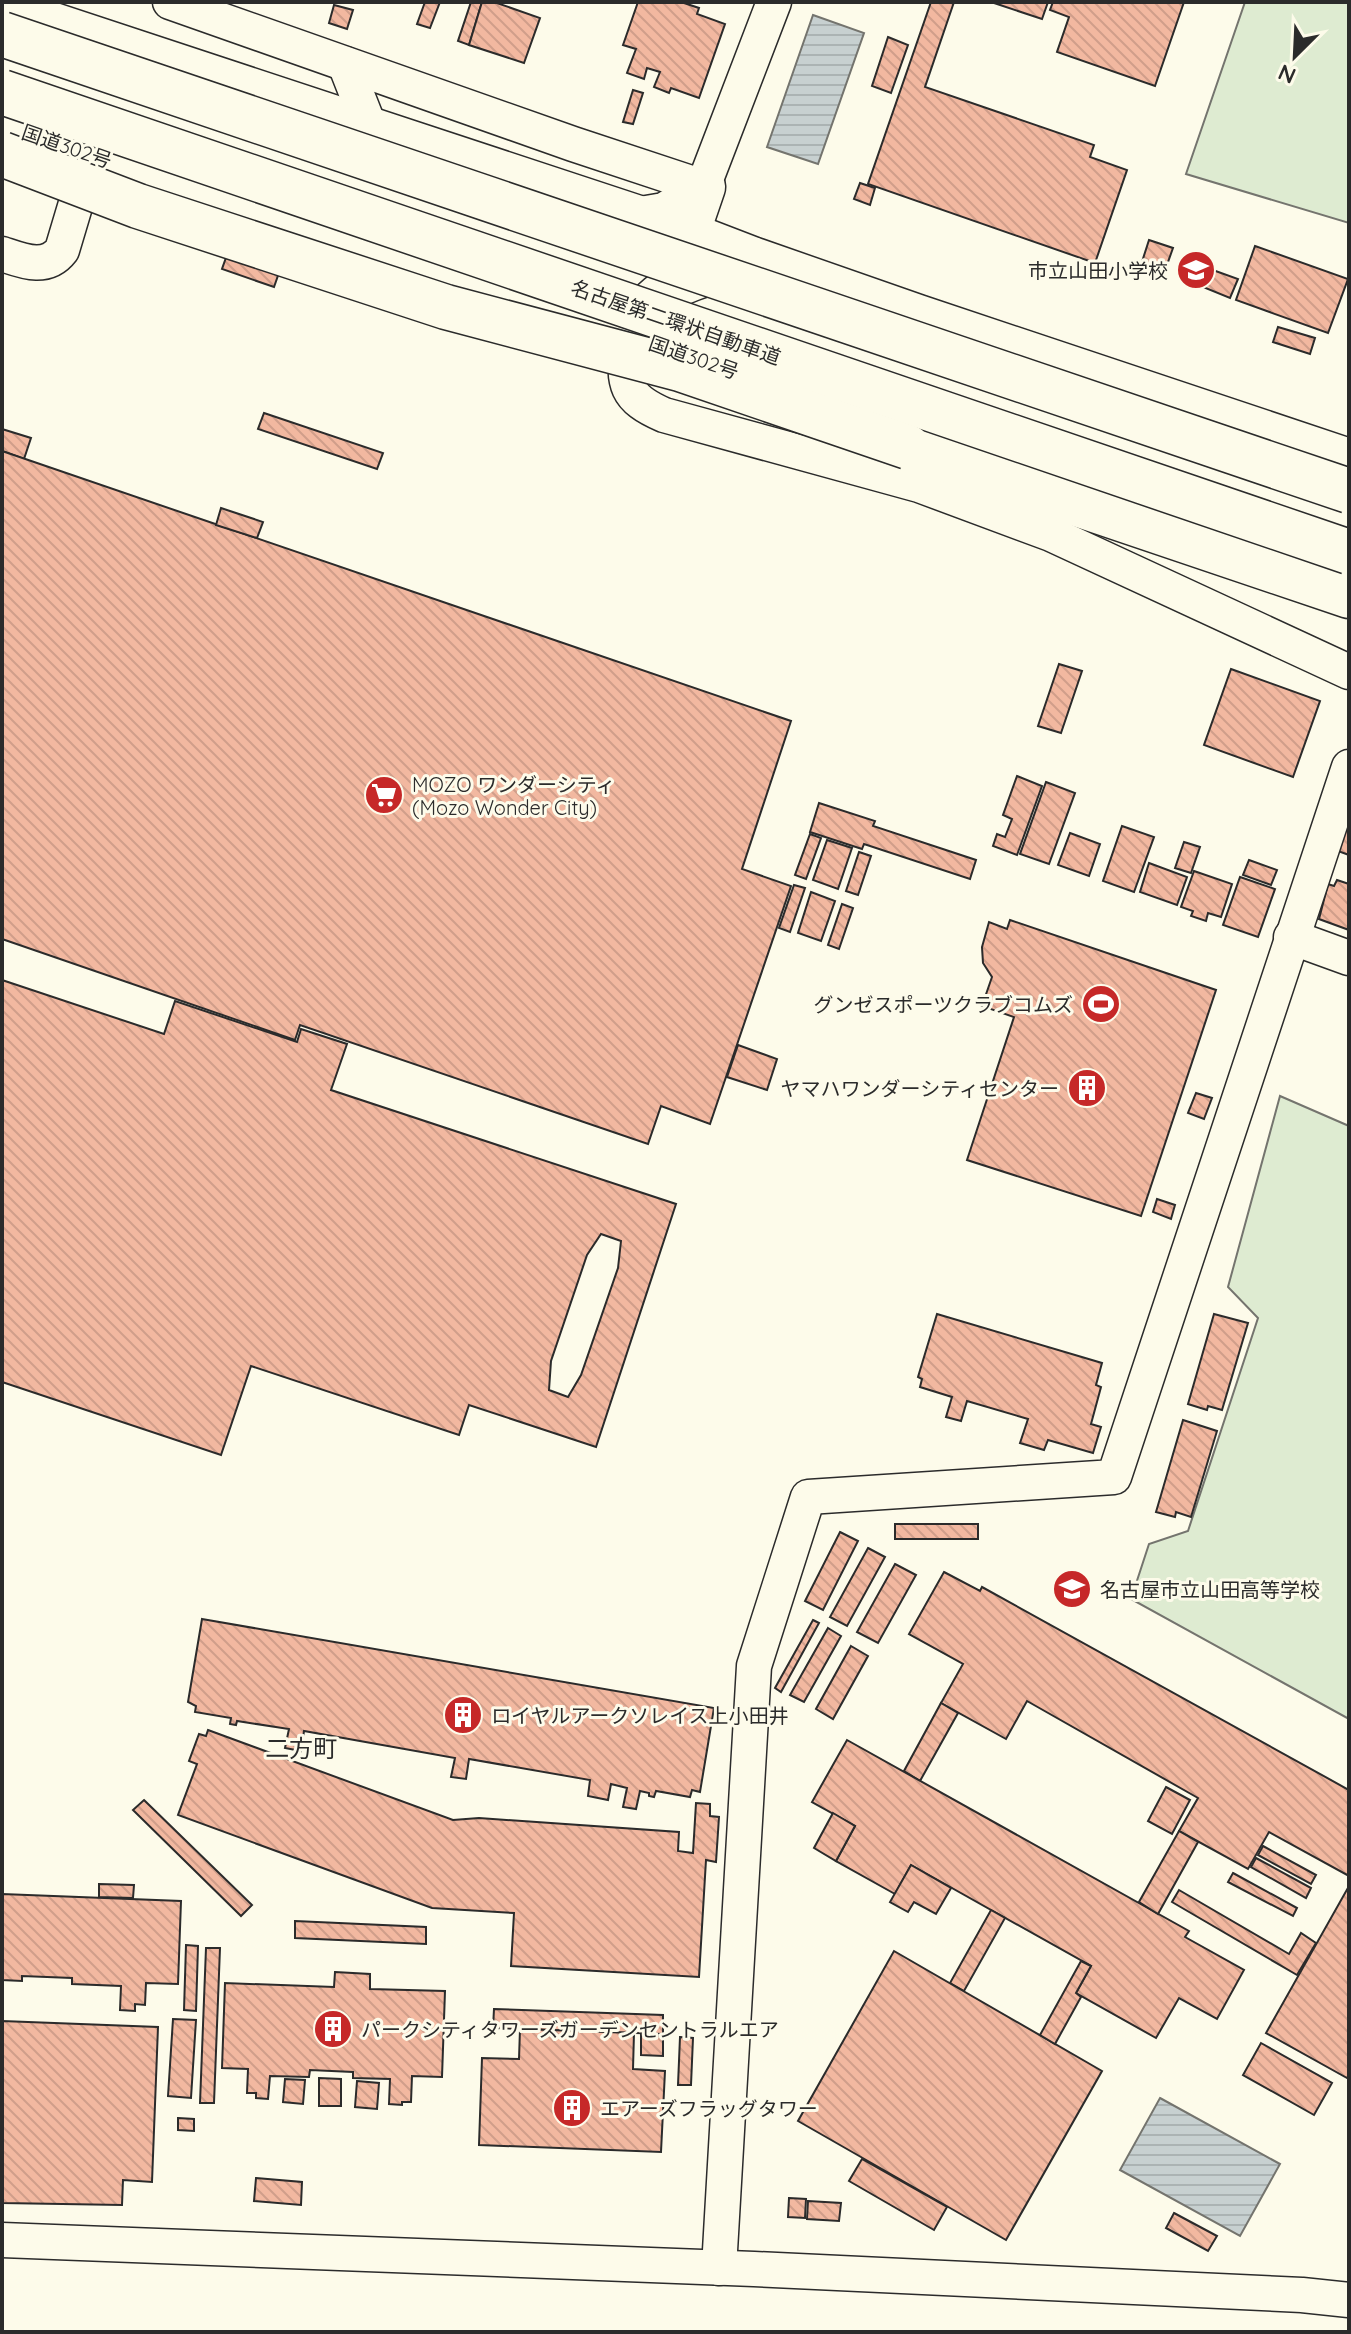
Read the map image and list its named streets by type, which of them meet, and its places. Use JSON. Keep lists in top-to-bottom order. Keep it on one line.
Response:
{"streets":{"highway":["国道302号","名古屋第二環状自動車道"]},"districts":["二方町"],"places":{"school or university":["市立山田小学校","名古屋市立山田高等学校"],"supermarket":["MOZO ワンダーシティ (Mozo Wonder City)"],"sports":["グンゼスポーツクラブコムズ"],"building":["ヤマハワンダーシティセンター","ロイヤルアークソレイス上小田井","パークシティタワーズガーデンセントラルエア","エアーズフラッグタワー"]},"north":"bottom left"}
